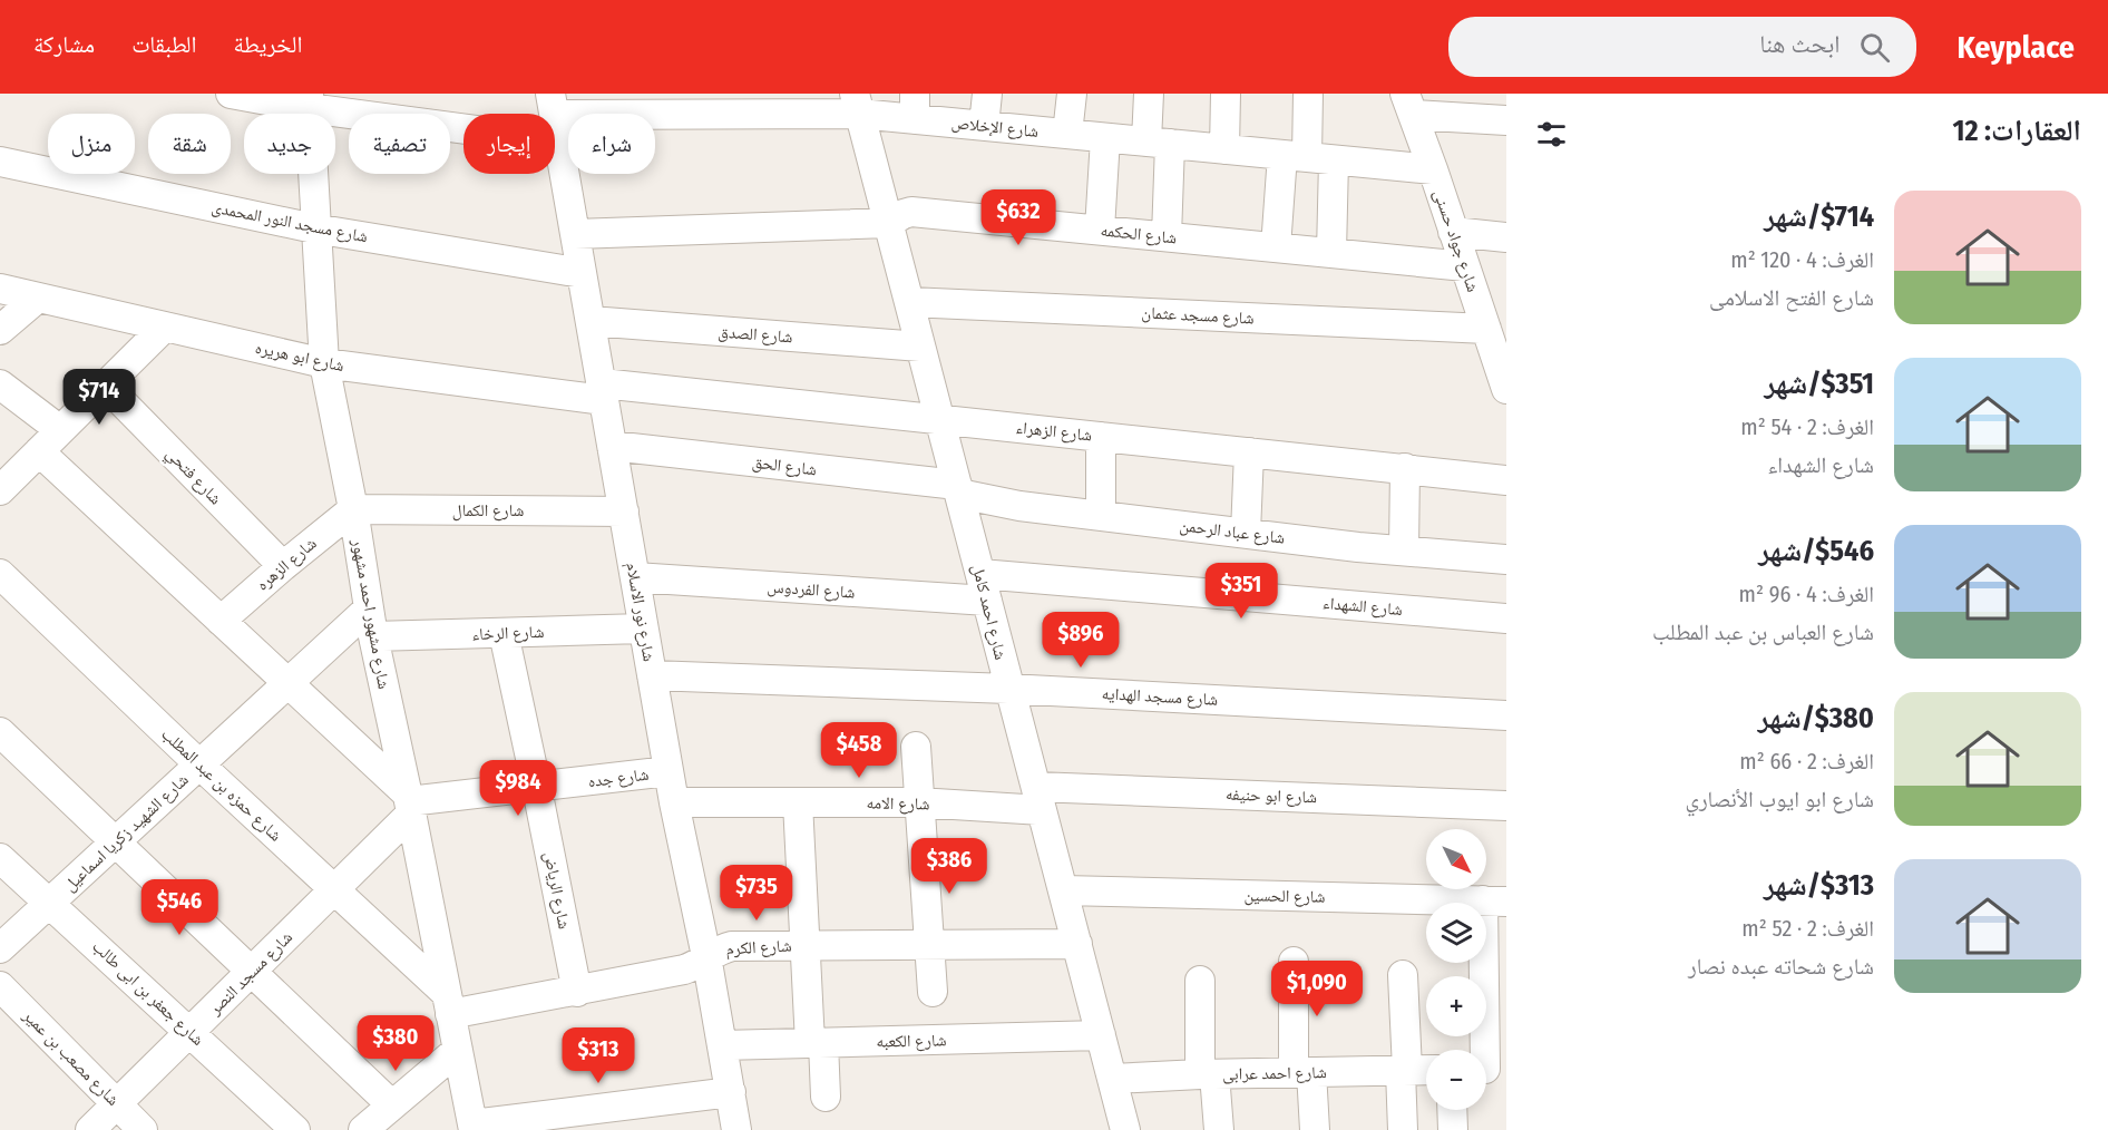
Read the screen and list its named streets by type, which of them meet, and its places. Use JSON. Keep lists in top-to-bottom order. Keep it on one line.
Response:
{"streets":{"street":["شارع الإخلاص","شارع مسجد النور المحمدى","شارع الحكمه","شارع جواد حسنى","شارع مسجد عثمان","شارع الصدق","شارع ابو هريره","شارع الزهراء","شارع الحق","شارع فتحي","شارع الكمال","شارع عباد الرحمن","شارع الزهره","شارع الفردوس","شارع الشهداء","شارع نور الاسلام","شارع احمد كامل","شارع مشهور احمد مشهور","شارع الرخاء","شارع مسجد الهدايه","شارع جده","شارع حمزه بن عبد المطلب","شارع ابو حنيفه","شارع الامه","شارع الشهيد زكريا اسماعيل","شارع الرياض","شارع الحسين","شارع الكرم","شارع مسجد النصر","شارع جعفر بن ابى طالب","شارع الكعبه","شارع مصعب بن عمير","شارع احمد عرابى"]},"crossings":[["شارع الإخلاص","شارع جواد حسنى"],["شارع الإخلاص","شارع نور الاسلام"],["شارع الإخلاص","شارع احمد كامل"],["شارع الإخلاص","شارع مشهور احمد مشهور"],["شارع مسجد النور المحمدى","شارع نور الاسلام"],["شارع مسجد النور المحمدى","شارع مشهور احمد مشهور"],["شارع الحكمه","شارع جواد حسنى"],["شارع الحكمه","شارع نور الاسلام"],["شارع الحكمه","شارع احمد كامل"],["شارع جواد حسنى","شارع مسجد عثمان"],["شارع مسجد عثمان","شارع احمد كامل"],["شارع الصدق","شارع نور الاسلام"],["شارع الصدق","شارع احمد كامل"],["شارع ابو هريره","شارع الزهراء"],["شارع ابو هريره","شارع نور الاسلام"],["شارع ابو هريره","شارع مشهور احمد مشهور"],["شارع الزهراء","شارع نور الاسلام"],["شارع الزهراء","شارع احمد كامل"],["شارع الحق","شارع عباد الرحمن"],["شارع الحق","شارع نور الاسلام"],["شارع الحق","شارع احمد كامل"],["شارع فتحي","شارع الزهره"],["شارع الكمال","شارع الزهره"],["شارع الكمال","شارع نور الاسلام"],["شارع الكمال","شارع مشهور احمد مشهور"],["شارع عباد الرحمن","شارع احمد كامل"],["شارع الزهره","شارع مشهور احمد مشهور"],["شارع الفردوس","شارع نور الاسلام"],["شارع الفردوس","شارع احمد كامل"],["شارع الشهداء","شارع احمد كامل"],["شارع نور الاسلام","شارع الرخاء"],["شارع نور الاسلام","شارع مسجد الهدايه"],["شارع نور الاسلام","شارع جده"],["شارع نور الاسلام","شارع الامه"],["شارع نور الاسلام","شارع الكرم"],["شارع نور الاسلام","شارع الكعبه"],["شارع احمد كامل","شارع مسجد الهدايه"],["شارع احمد كامل","شارع ابو حنيفه"],["شارع احمد كامل","شارع الامه"],["شارع احمد كامل","شارع الحسين"],["شارع احمد كامل","شارع الكرم"],["شارع احمد كامل","شارع الكعبه"],["شارع احمد كامل","شارع احمد عرابى"],["شارع مشهور احمد مشهور","شارع الرخاء"],["شارع مشهور احمد مشهور","شارع جده"],["شارع مشهور احمد مشهور","شارع حمزه بن عبد المطلب"],["شارع مشهور احمد مشهور","شارع الشهيد زكريا اسماعيل"],["شارع مشهور احمد مشهور","شارع الكرم"],["شارع مشهور احمد مشهور","شارع مسجد النصر"],["شارع الرخاء","شارع الرياض"],["شارع جده","شارع الرياض"],["شارع جده","شارع مسجد النصر"],["شارع حمزه بن عبد المطلب","شارع الشهيد زكريا اسماعيل"],["شارع حمزه بن عبد المطلب","شارع الكرم"],["شارع حمزه بن عبد المطلب","شارع مسجد النصر"],["شارع ابو حنيفه","شارع الامه"],["شارع الشهيد زكريا اسماعيل","شارع جعفر بن ابى طالب"],["شارع الرياض","شارع الكرم"],["شارع مسجد النصر","شارع جعفر بن ابى طالب"],["شارع مسجد النصر","شارع مصعب بن عمير"]],"north":"bottom right","page":{"header":"Keyplace","search":"ابحث هنا","nav":["الخريطة","الطبقات","مشاركة"],"heading":"العقارات: 12","chip":["شراء","إيجار","تصفية","جديد","شقة","منزل"],"list":[{"name":"$714/شهر","note":"الغرف: 4 · 120 m² · شارع الفتح الاسلامى"},{"name":"$351/شهر","note":"الغرف: 2 · 54 m² · شارع الشهداء"},{"name":"$546/شهر","note":"الغرف: 4 · 96 m² · شارع العباس بن عبد المطلب"},{"name":"$380/شهر","note":"الغرف: 2 · 66 m² · شارع ابو ايوب الأنصاري"},{"name":"$313/شهر","note":"الغرف: 2 · 52 m² · شارع شحاته عبده نصار"}],"price":["$632","$714","$351","$896","$458","$984","$386","$735","$546","$1,090","$380","$313"],"map_buttons":["+","−"]}}
